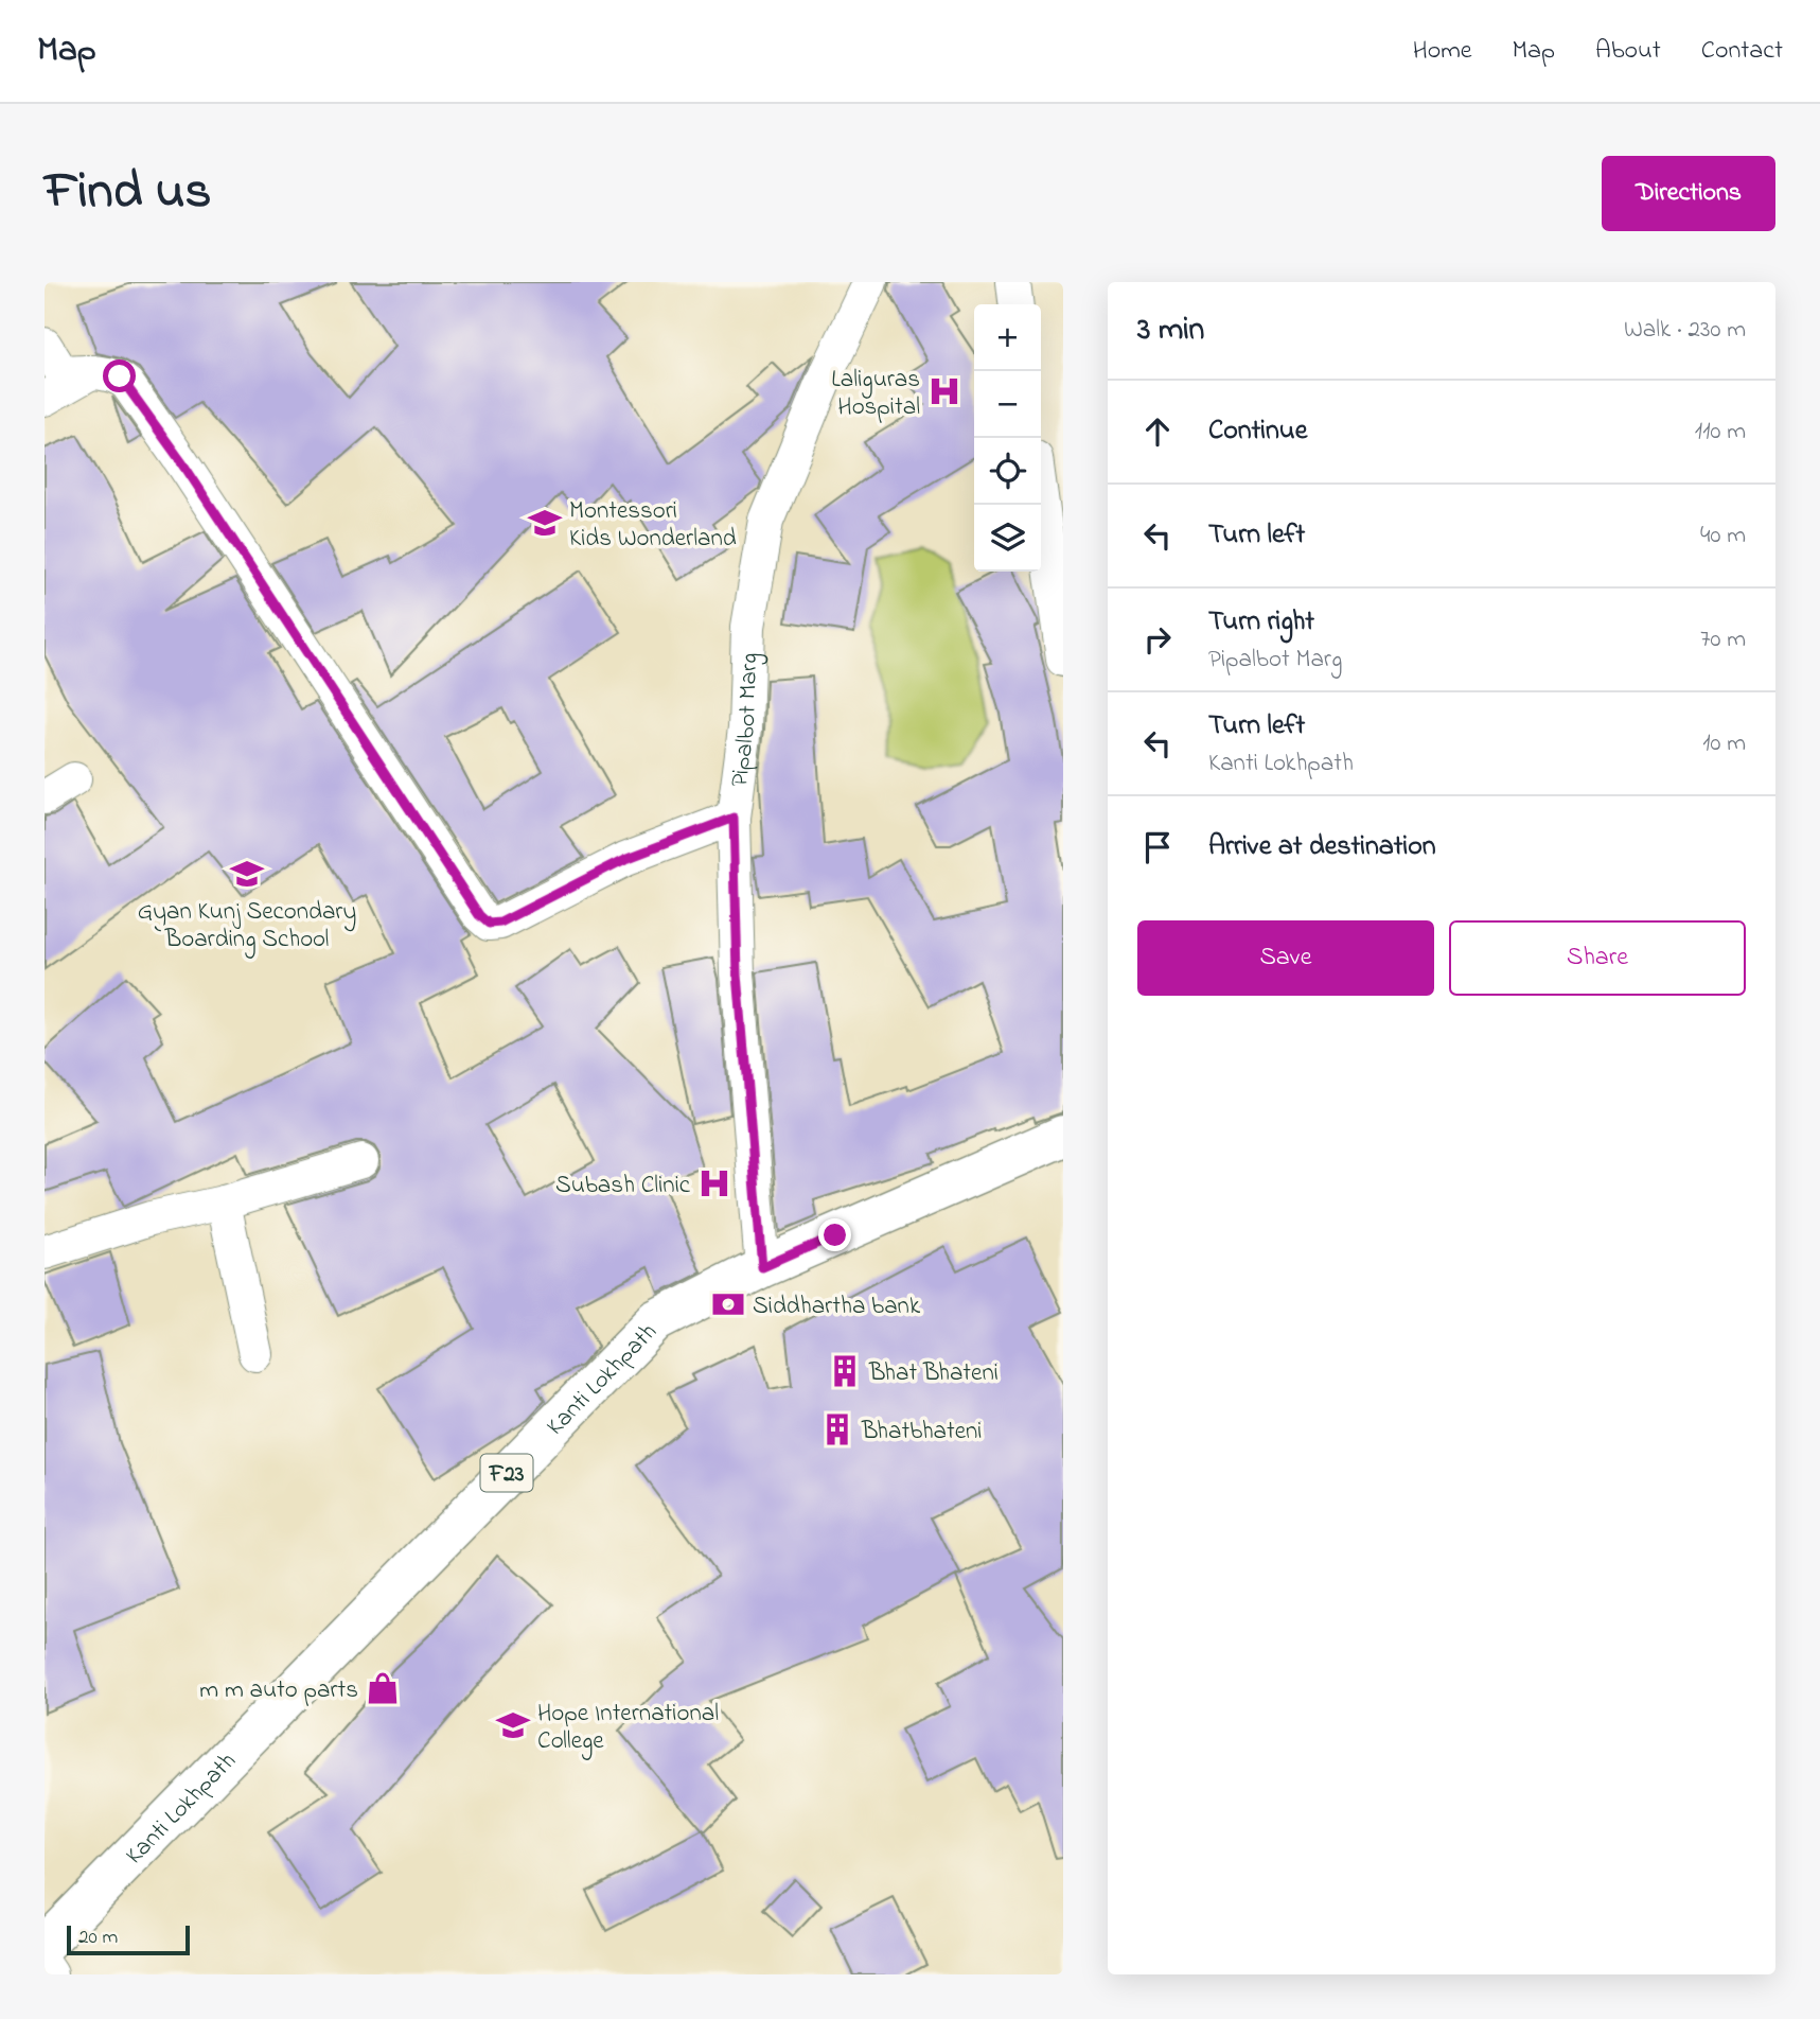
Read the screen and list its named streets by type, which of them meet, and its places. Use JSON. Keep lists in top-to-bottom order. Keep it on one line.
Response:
{"streets":{"main road":["Kanti Lokhpath","F23"],"street":["Pipalbot Marg"]},"crossings":[["Pipalbot Marg","Kanti Lokhpath"]],"places":{"hospital":["Laliguras Hospital","Subash Clinic"],"school or university":["Montessori Kids Wonderland","Gyan Kunj Secondary Boarding School","Hope International College"],"bank":["Siddhartha bank"],"building":["Bhat Bhateni","Bhatbhateni"],"shop":["m m auto parts"]},"scale_bar":"20 m","page":{"header":"Map","nav":["Home","Map","About","Contact"],"title":"Find us","buttons":["Directions",["Save","Share"]],"heading":["3 min","Walk · 230 m"],"map_buttons":["+","−"],"list":[["Continue","110 m"],["Turn left","40 m"],["Turn right","Pipalbot Marg","70 m"],["Turn left","Kanti Lokhpath","10 m"],"Arrive at destination"],"scale":"20 m"}}
